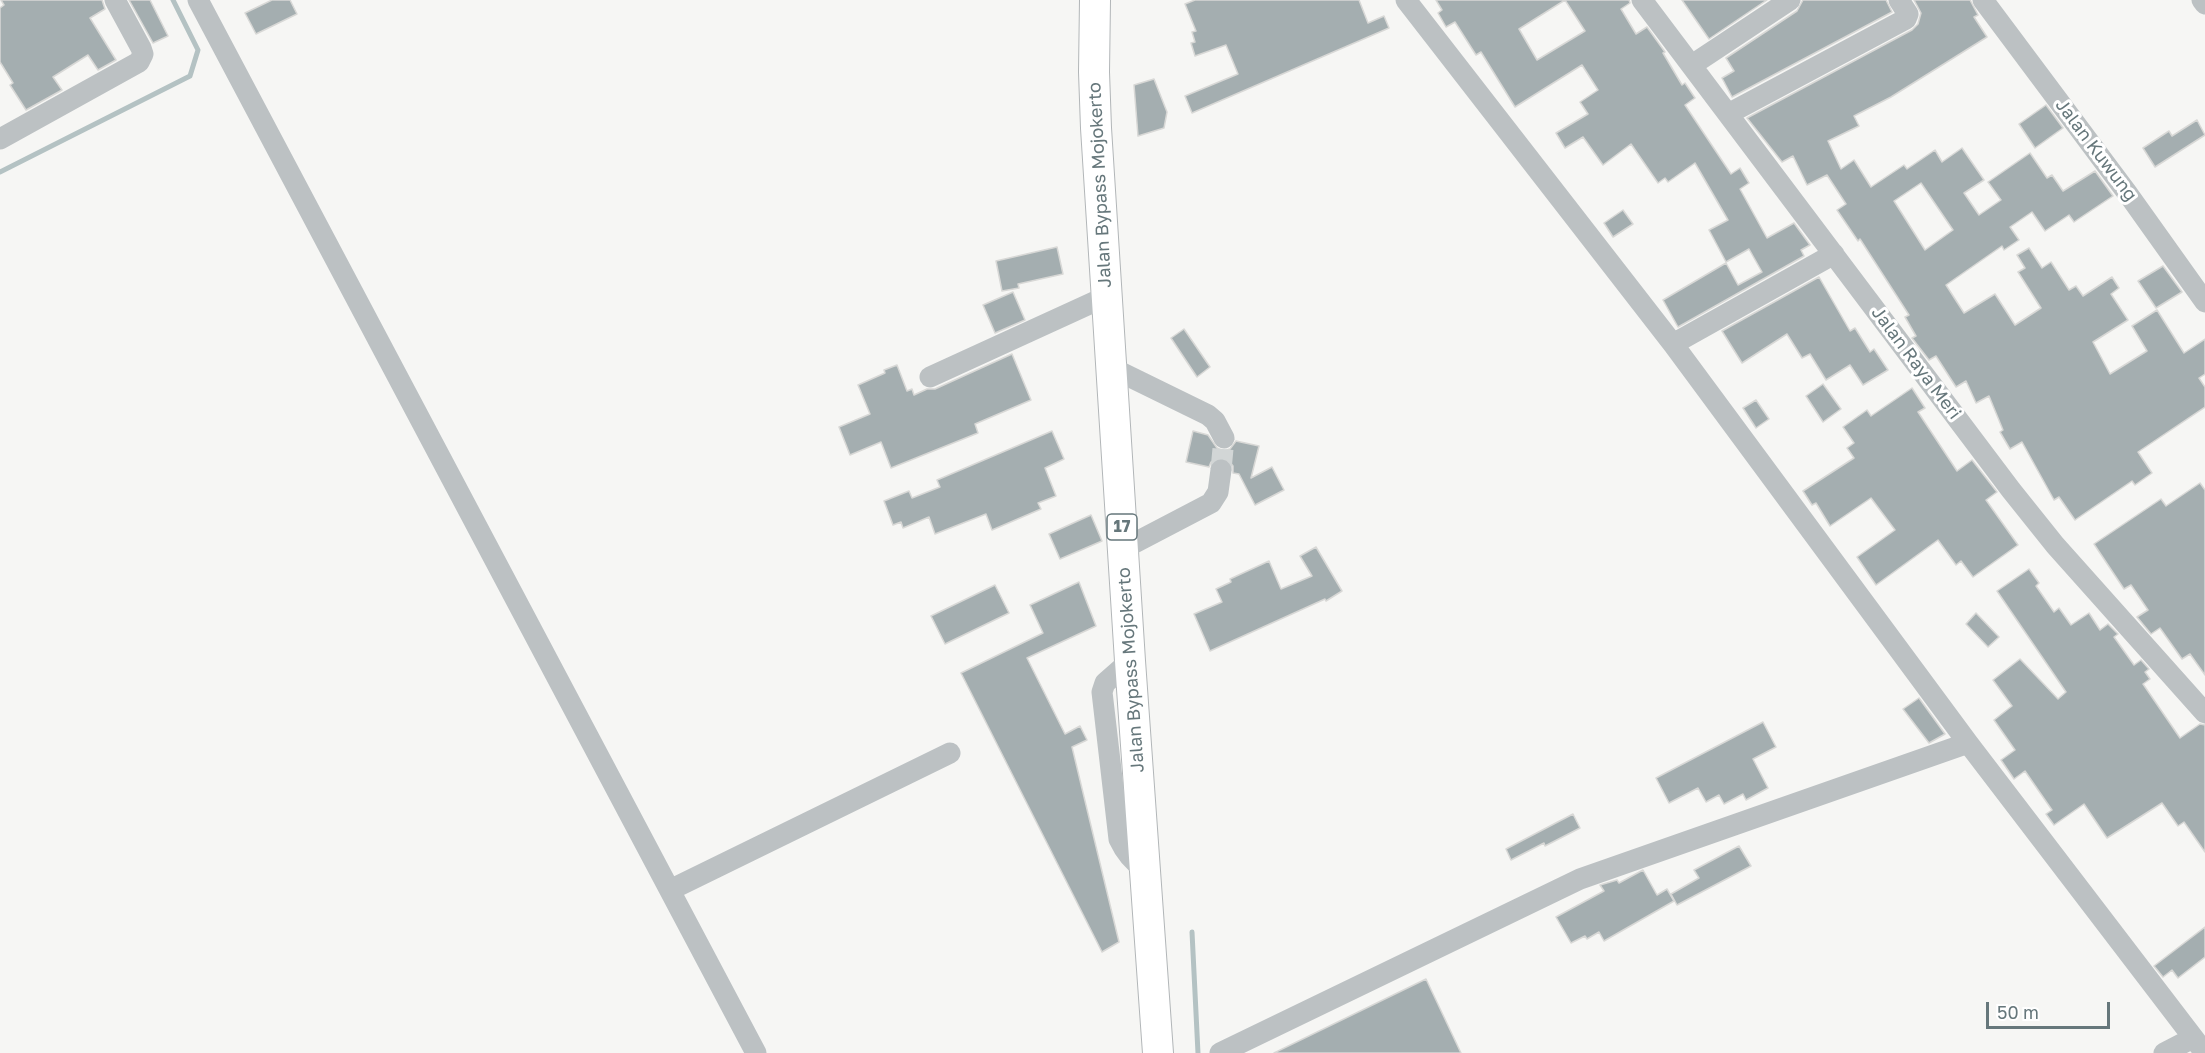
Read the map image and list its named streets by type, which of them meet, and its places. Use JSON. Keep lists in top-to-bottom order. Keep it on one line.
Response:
{"streets":{"highway":["Jalan Bypass Mojokerto","17"],"street":["Jalan Kuwung","Jalan Raya Meri"]},"scale_bar":"50 m"}
